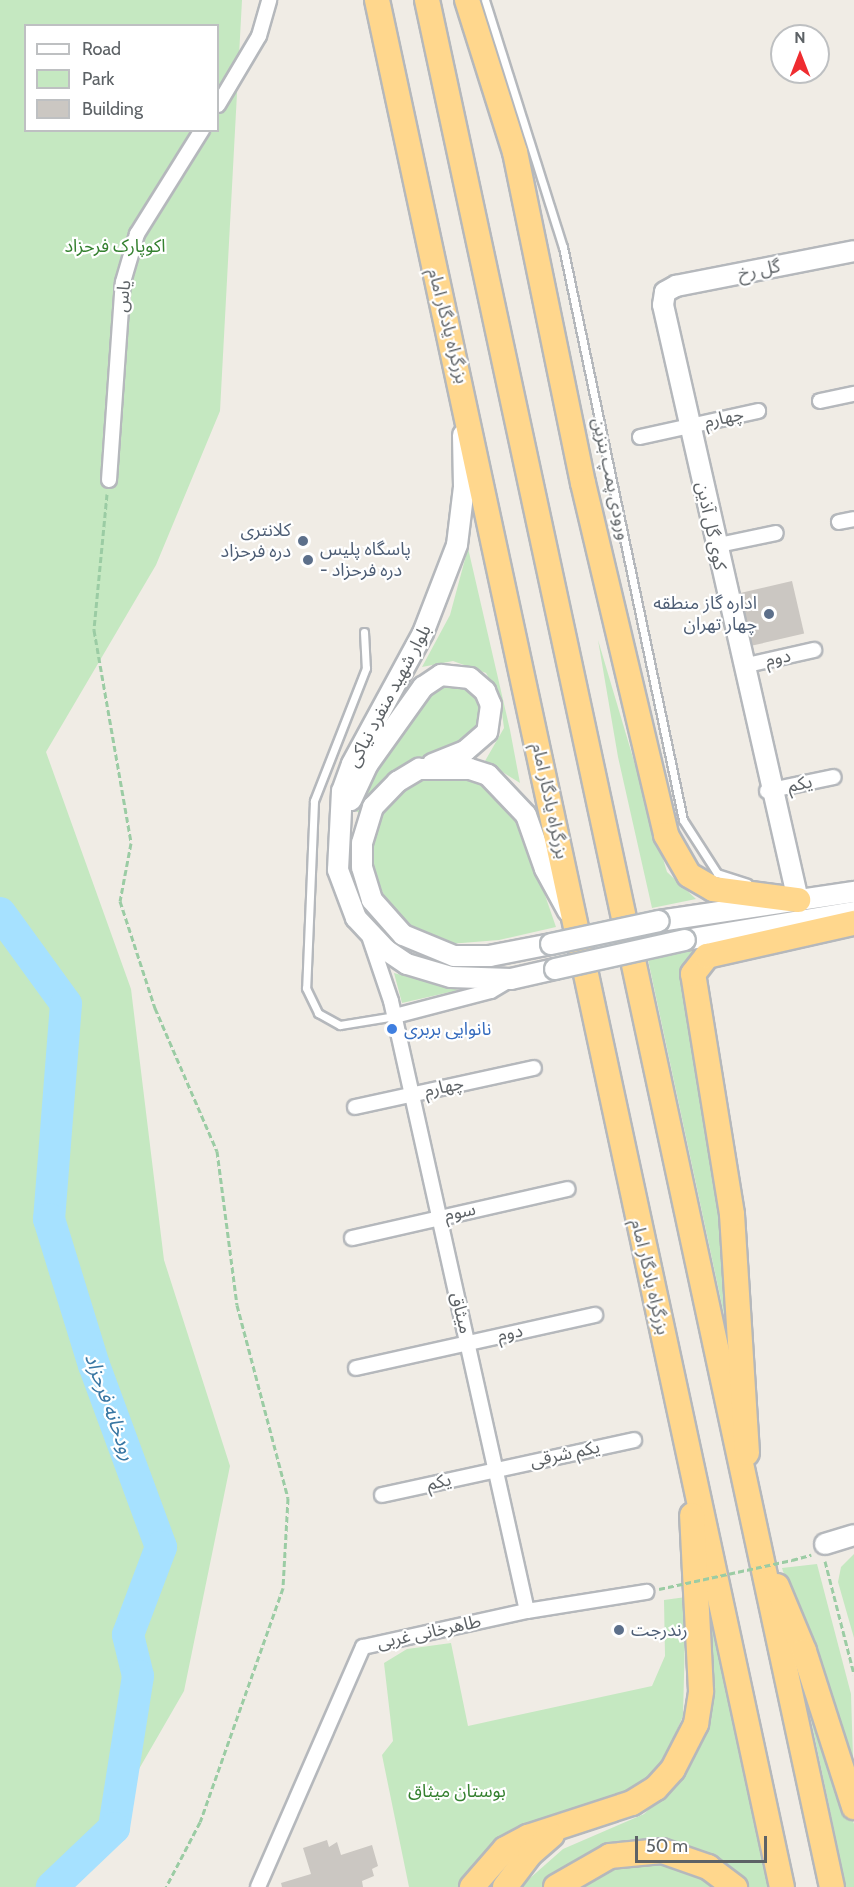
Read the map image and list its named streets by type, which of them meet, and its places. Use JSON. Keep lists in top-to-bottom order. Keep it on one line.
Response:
{"streets":{"highway":["بزرگراه یادگار امام"],"main road":["گل رخ","کوی گل آذین","بلوار شهید منفرد نیاکی"],"street":["یاس","چهارم","دوم","یکم","سوم","میثاق","یکم شرقی","طاهرخانی غربی"],"lane":["ورودی پمپ بنزین"]},"crossings":[["گل رخ","کوی گل آذین"],["بزرگراه یادگار امام","بلوار شهید منفرد نیاکی"],["چهارم","کوی گل آذین"],["چهارم","میثاق"],["ورودی پمپ بنزین","کوی گل آذین"],["کوی گل آذین","دوم"],["کوی گل آذین","یکم"],["دوم","میثاق"],["بلوار شهید منفرد نیاکی","میثاق"],["یکم","میثاق"],["یکم","یکم شرقی"],["سوم","میثاق"],["میثاق","یکم شرقی"],["میثاق","طاهرخانی غربی"]],"water":["رودخانه فرحزاد"],"parks":["اکوپارک فرحزاد","بوستان میثاق"],"places":["کلانتری دره فرحزاد","پاسگاه پلیس - دره فرحزاد","اداره گاز منطقه چهار تهران","نانوایی بربری","رندرجت"],"legend":["Road","Park","Building"],"scale_bar":"50 m","north":"top"}
